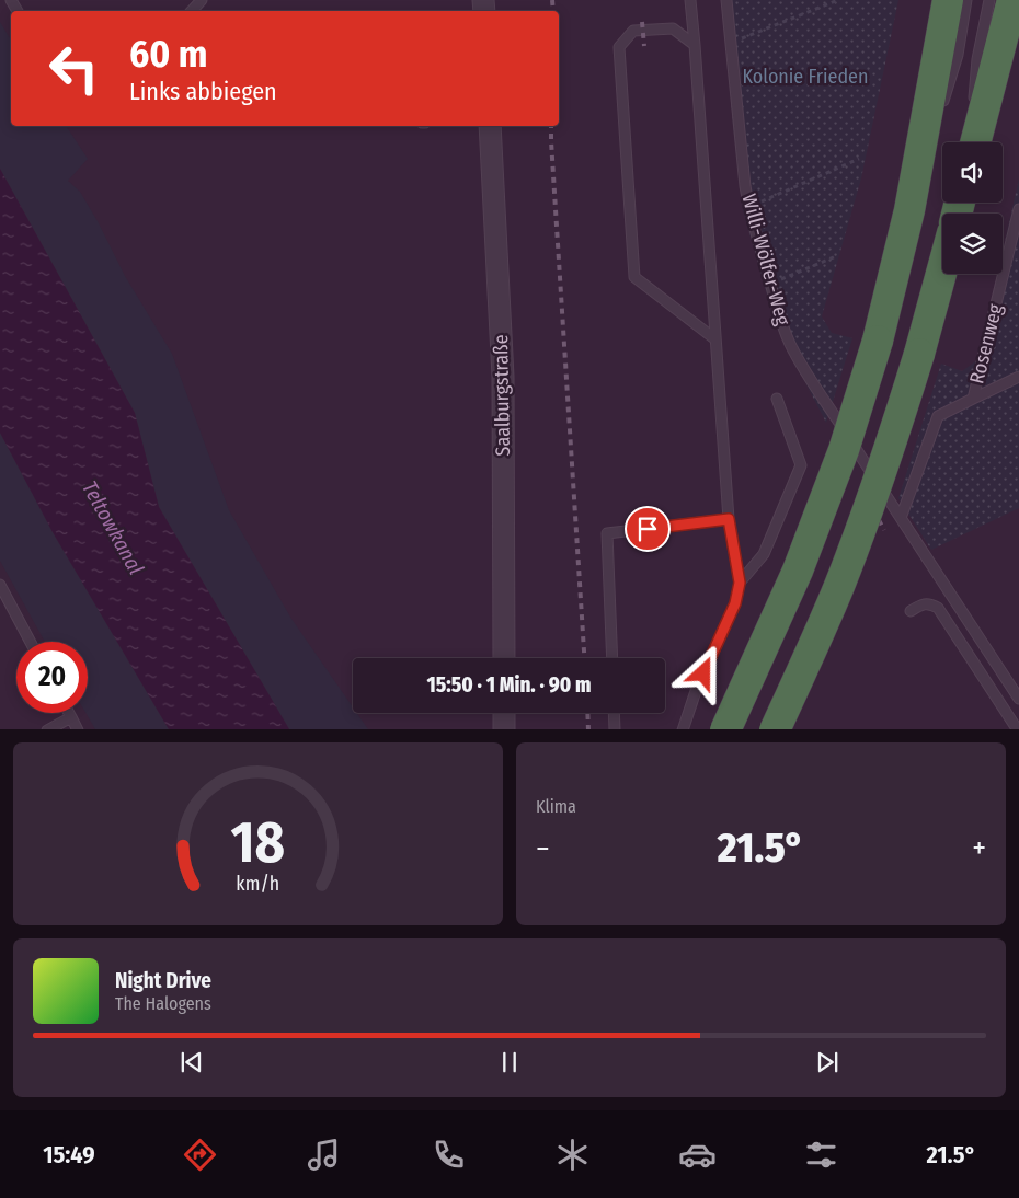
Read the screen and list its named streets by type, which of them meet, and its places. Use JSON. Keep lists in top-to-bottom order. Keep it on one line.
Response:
{"streets":{"street":["Saalburgstraße"],"lane":["Willi-Wölfer-Weg","Rosenweg"]},"crossings":[["Willi-Wölfer-Weg","Rosenweg"]],"water":["Teltowkanal"],"parks":["Kolonie Frieden"],"page":{"turn":["60 m","Links abbiegen"],"limit":"20","trip":"15:50 · 1 Min. · 90 m","tile":"Klima","heat":["−","21.5°","+"],"song":["Night Drive","The Halogens"],"tabs":["15:49","21.5°"],"gauge":["18","km/h"]}}
